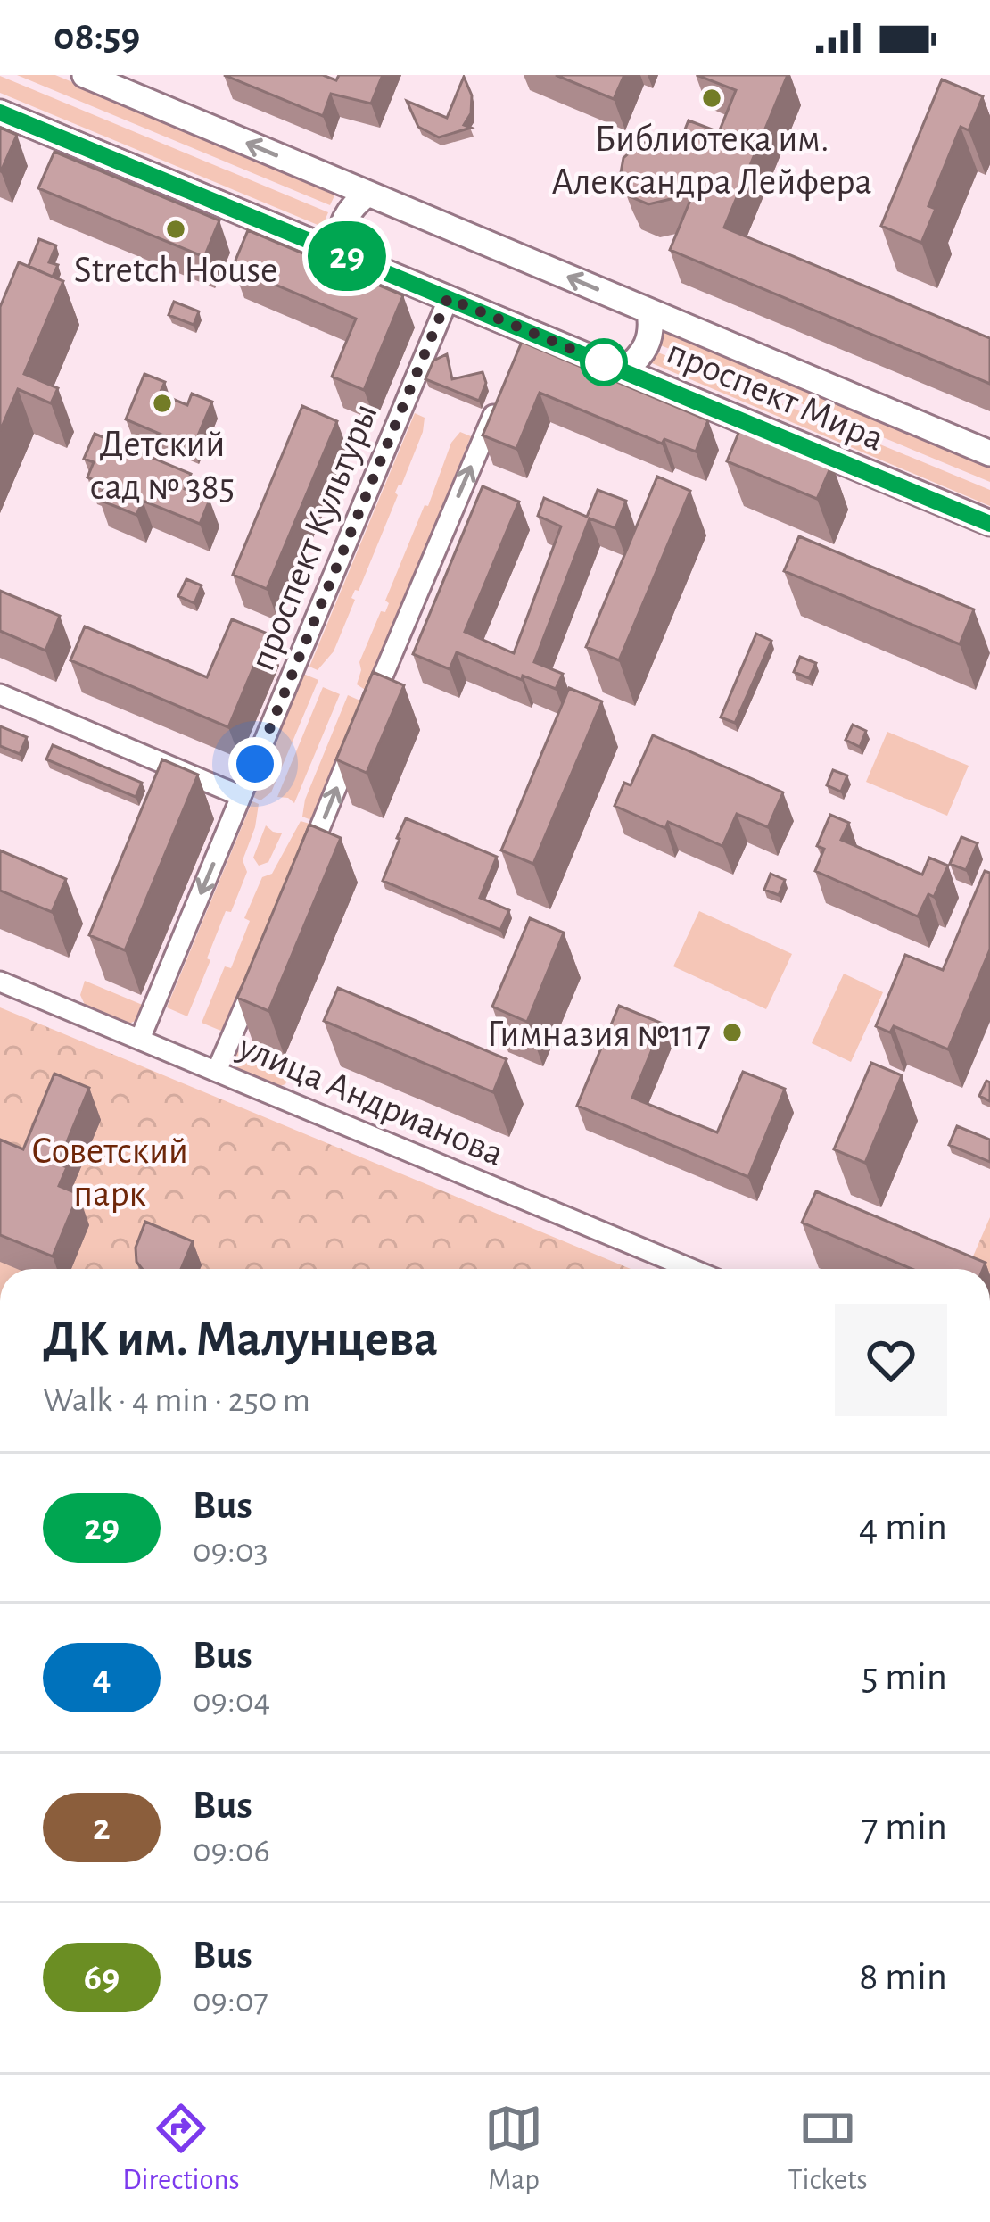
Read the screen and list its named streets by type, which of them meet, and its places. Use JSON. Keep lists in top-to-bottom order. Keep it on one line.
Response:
{"streets":{"main road":["проспект Мира"],"street":["проспект Культуры","улица Андрианова"]},"crossings":[["проспект Мира","проспект Культуры"],["проспект Культуры","улица Андрианова"]],"parks":["Советский парк"],"places":["Библиотека им. Александра Лейфера","Stretch House","Детский сад № 385","Гимназия №117"],"lines":["bus line 29"],"page":{"status":"08:59","on_map":"29","heading":["ДК им. Малунцева","Walk · 4 min · 250 m"],"list":[{"mark":"29","name":"Bus","note":"09:03","value":"4 min"},{"mark":"4","name":"Bus","note":"09:04","value":"5 min"},{"mark":"2","name":"Bus","note":"09:06","value":"7 min"},{"mark":"69","name":"Bus","note":"09:07","value":"8 min"}],"tabs":["Directions","Map","Tickets"]}}
